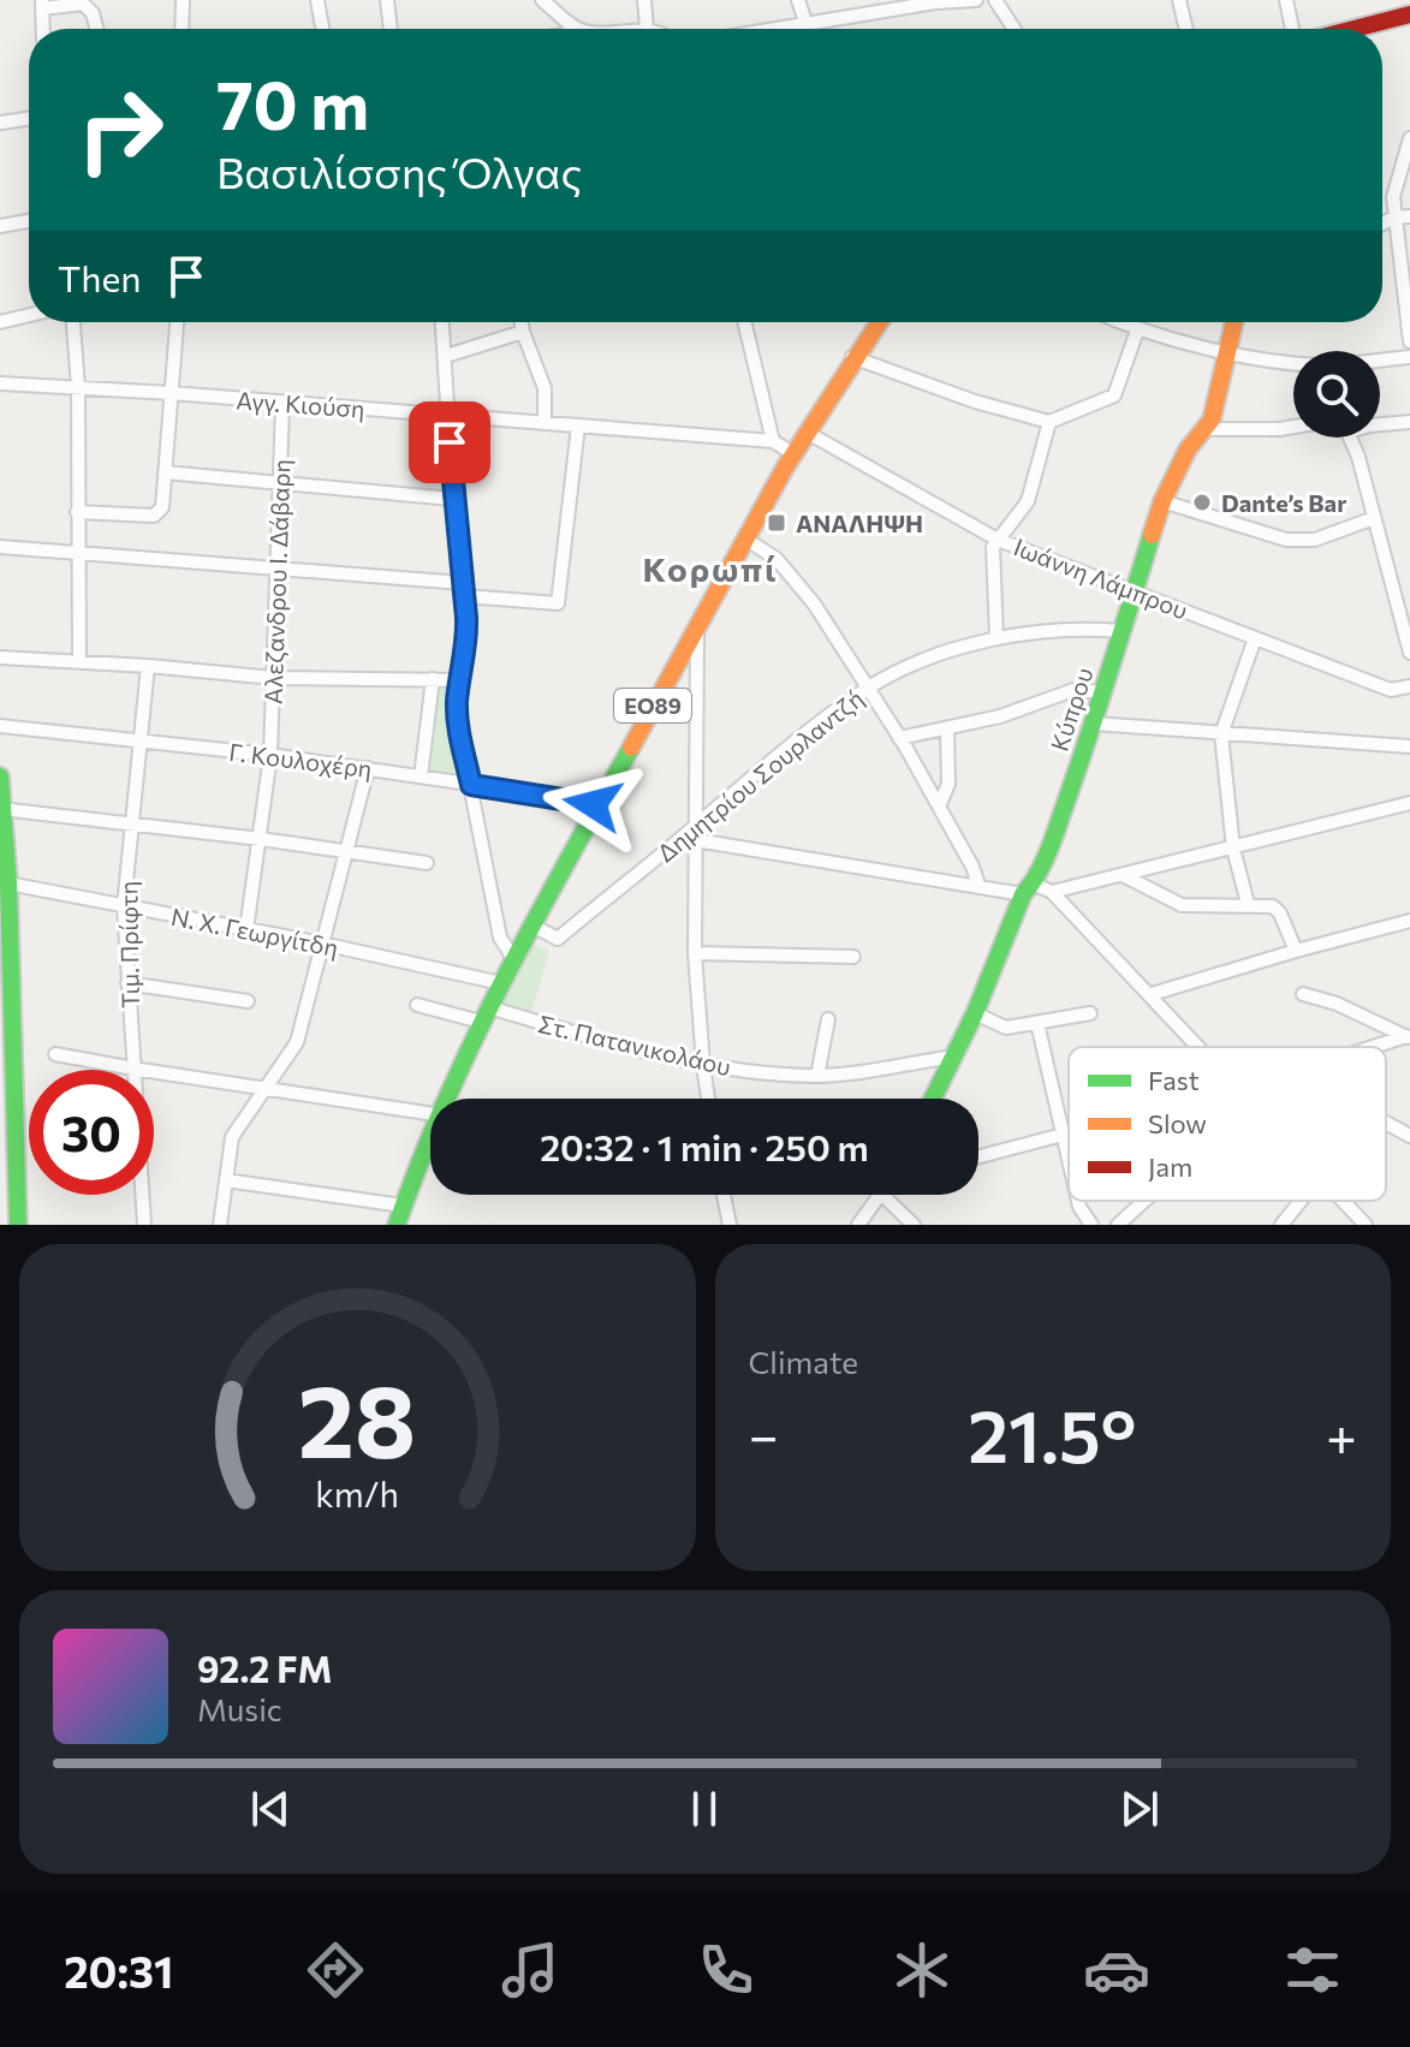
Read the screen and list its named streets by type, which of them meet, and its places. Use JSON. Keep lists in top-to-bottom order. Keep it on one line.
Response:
{"streets":{"street":["Αγγ. Κιούση","Ιωάννη Λάμπρου","Αλεζανδρου Ι. Δάβαρη","ΕΟ89","Κύπρου","Γ. Κουλοχέρη","Δημητρίου Σουρλαντζή","Ν. Χ. Γεωργίτδη","Τιμ. Πρίφτη","Στ. Πατανικολάου"]},"crossings":[["Αγγ. Κιούση","Αλεζανδρου Ι. Δάβαρη"],["Ιωάννη Λάμπρου","ΕΟ89"],["Ιωάννη Λάμπρου","Κύπρου"],["Αλεζανδρου Ι. Δάβαρη","Γ. Κουλοχέρη"],["Αλεζανδρου Ι. Δάβαρη","Ν. Χ. Γεωργίτδη"],["ΕΟ89","Γ. Κουλοχέρη"],["ΕΟ89","Δημητρίου Σουρλαντζή"],["ΕΟ89","Ν. Χ. Γεωργίτδη"],["ΕΟ89","Στ. Πατανικολάου"],["Κύπρου","Δημητρίου Σουρλαντζή"],["Κύπρου","Στ. Πατανικολάου"],["Γ. Κουλοχέρη","Τιμ. Πρίφτη"],["Ν. Χ. Γεωργίτδη","Τιμ. Πρίφτη"]],"districts":["Κορωπί"],"places":{"other":["Dante’s Bar"],"transit":["ΑΝΑΛΗΨΗ"]},"legend":["Fast","Slow","Jam"],"page":{"turn":["70 m","Βασιλίσσης Όλγας"],"then":"Then","limit":"30","trip":"20:32 · 1 min · 250 m","tile":"Climate","heat":["−","21.5°","+"],"song":["92.2 FM","Music"],"tabs":"20:31","gauge":["28","km/h"]}}
